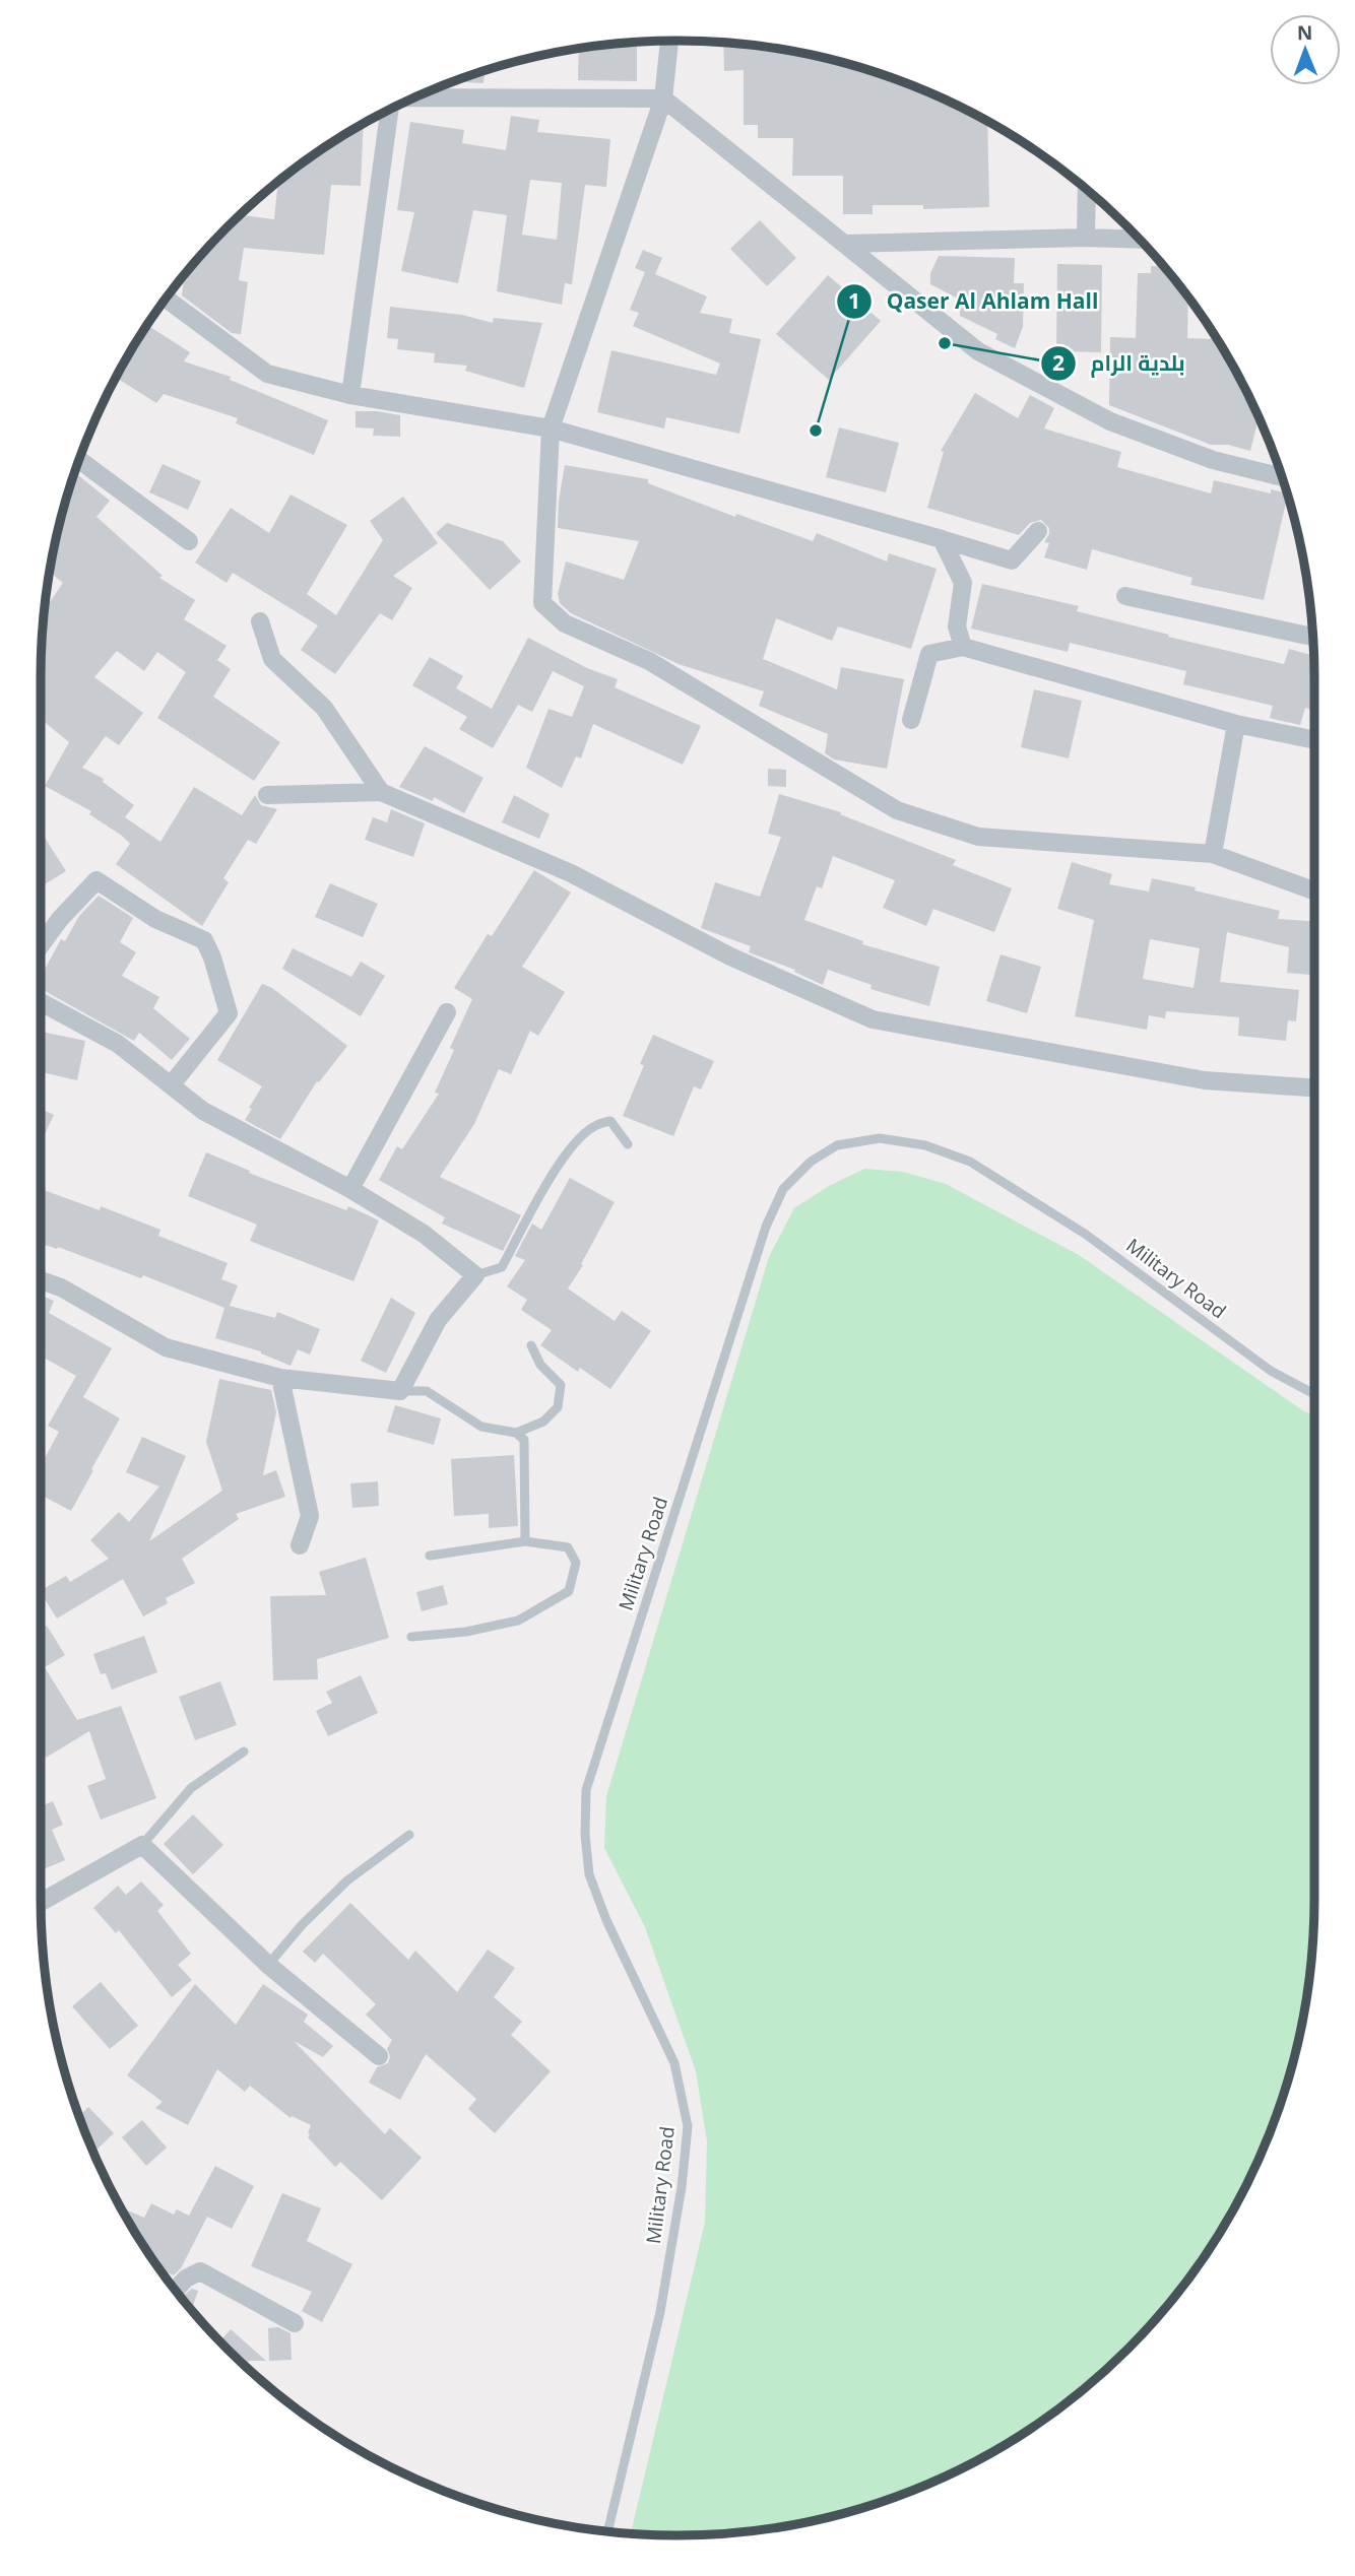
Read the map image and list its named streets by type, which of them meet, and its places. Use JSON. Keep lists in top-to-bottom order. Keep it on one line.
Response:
{"streets":{"lane":["Military Road"]},"places":["بلدية الرام","Qaser Al Ahlam Hall"],"north":"top"}
